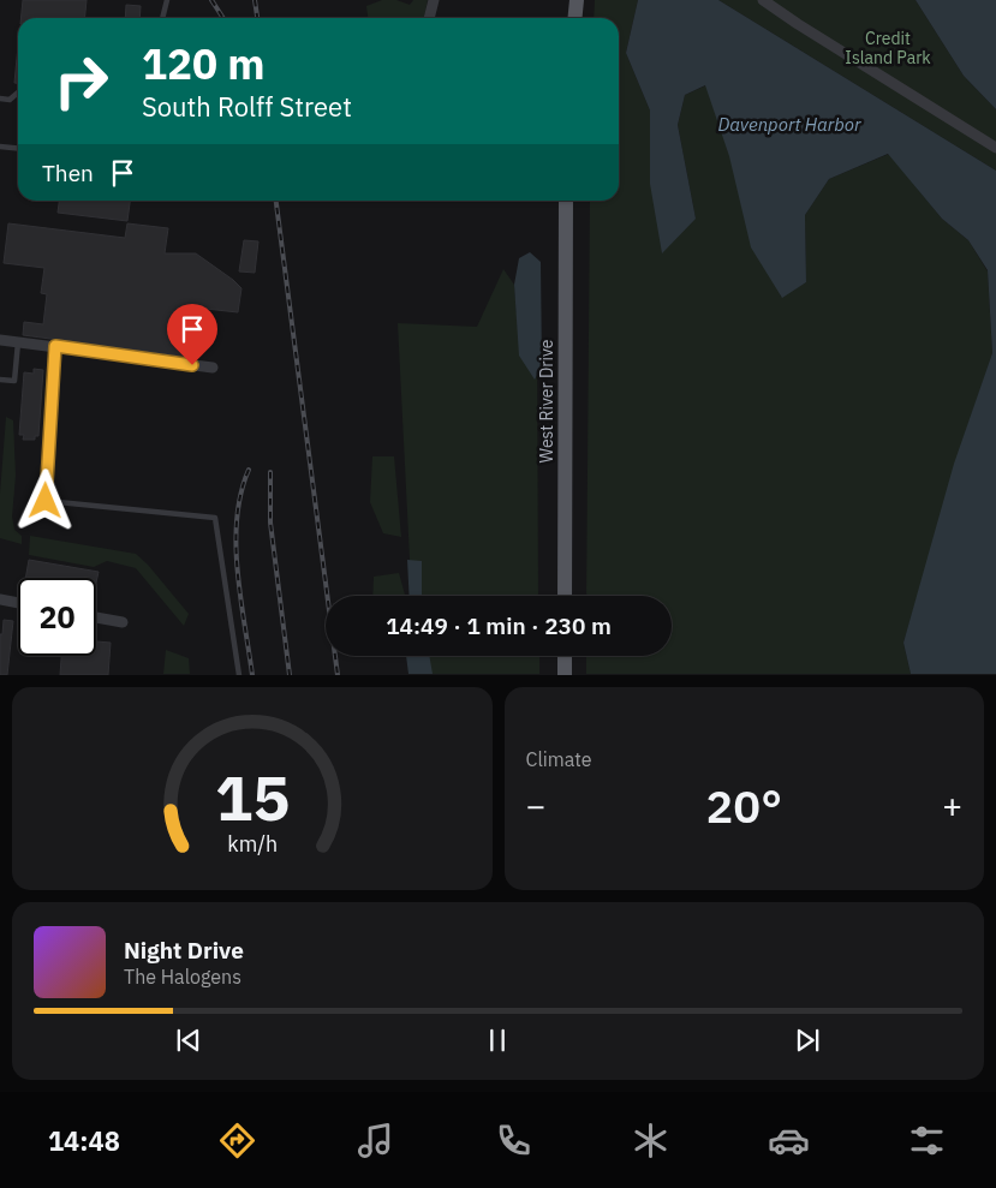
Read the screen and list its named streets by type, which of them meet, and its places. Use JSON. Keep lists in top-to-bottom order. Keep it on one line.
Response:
{"streets":{"main road":["West River Drive"]},"water":["Davenport Harbor"],"parks":["Credit Island Park"],"page":{"turn":["120 m","South Rolff Street"],"then":"Then","limit":"20","trip":"14:49 · 1 min · 230 m","tile":"Climate","heat":["−","20°","+"],"song":["Night Drive","The Halogens"],"tabs":"14:48","gauge":["15","km/h"]}}
